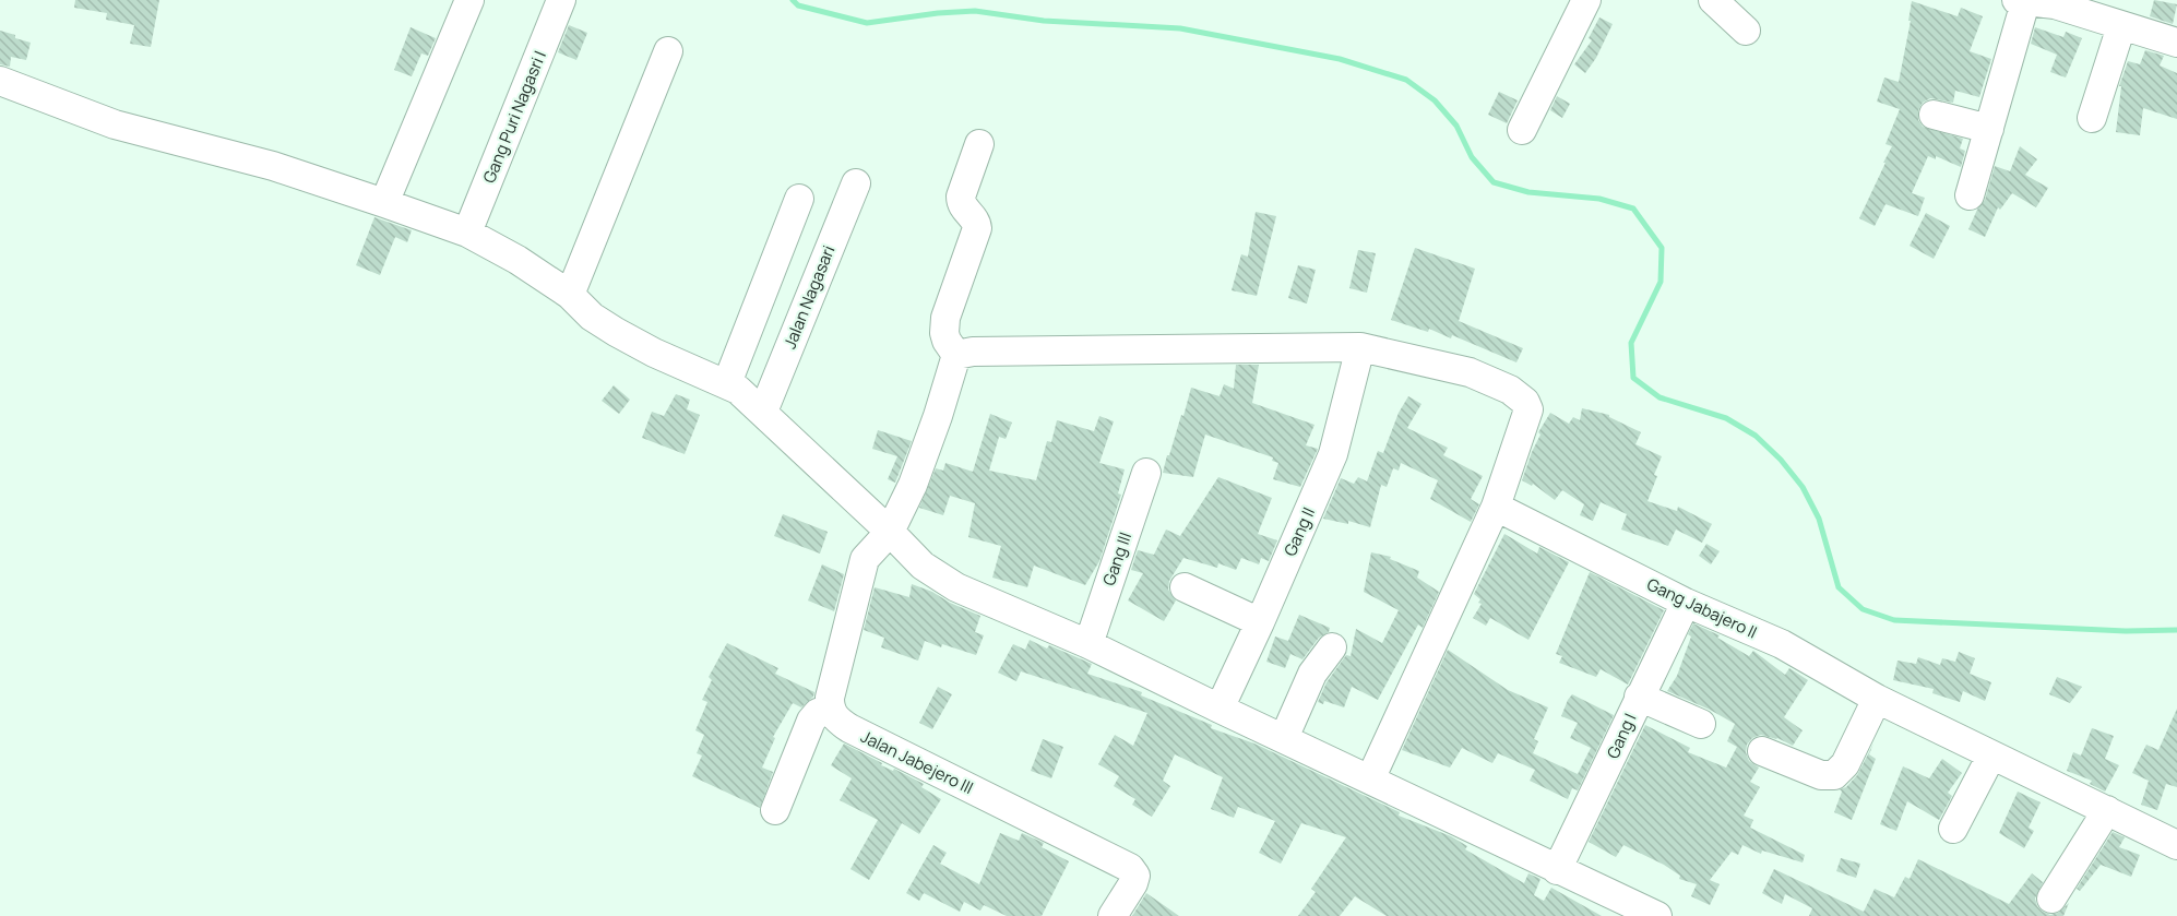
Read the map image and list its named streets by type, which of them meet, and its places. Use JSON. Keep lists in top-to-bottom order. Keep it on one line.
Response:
{"streets":{"street":["Gang Puri Nagasri I","Jalan Nagasari","Gang II","Gang III","Gang Jabajero II","Gang I","Jalan Jabejero III"]},"crossings":[["Gang Jabajero II","Gang I"]]}
